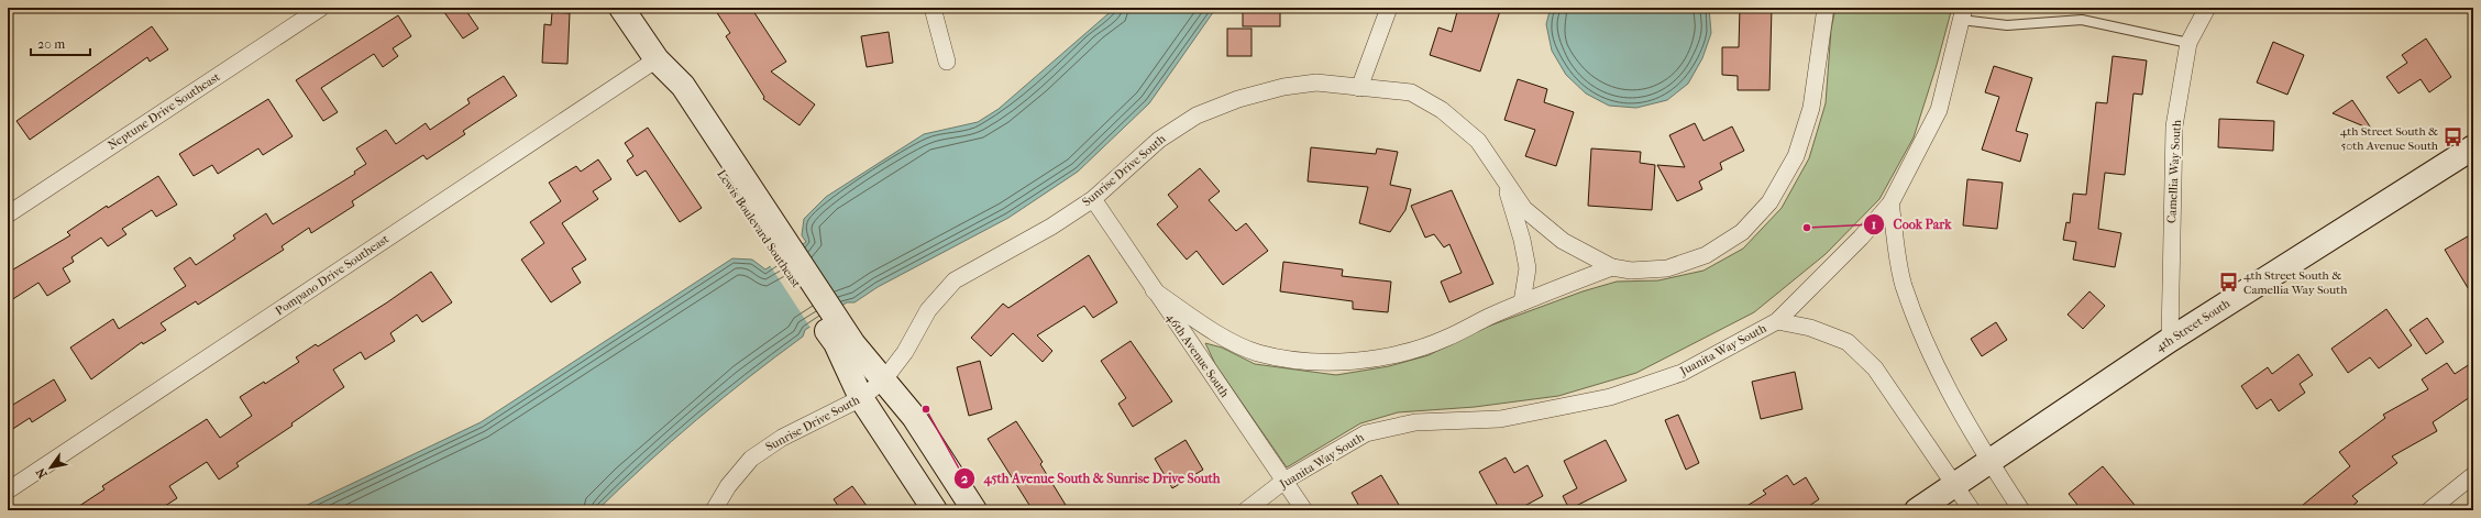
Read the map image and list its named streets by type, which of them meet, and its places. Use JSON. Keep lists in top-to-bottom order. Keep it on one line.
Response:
{"streets":{"street":["Neptune Drive Southeast","Sunrise Drive South","Camellia Way South","Lewis Boulevard Southeast","Pompano Drive Southeast","4th Street South","Juanita Way South","46th Avenue South"]},"crossings":[["Sunrise Drive South","Lewis Boulevard Southeast"],["Sunrise Drive South","46th Avenue South"],["Camellia Way South","4th Street South"],["Lewis Boulevard Southeast","Pompano Drive Southeast"],["Juanita Way South","46th Avenue South"]],"places":{"bus stop":["4th Street South & 50th Avenue South","4th Street South & Camellia Way South"],"other":["Cook Park","45th Avenue South & Sunrise Drive South"]},"scale_bar":"20 m","north":"bottom left"}
